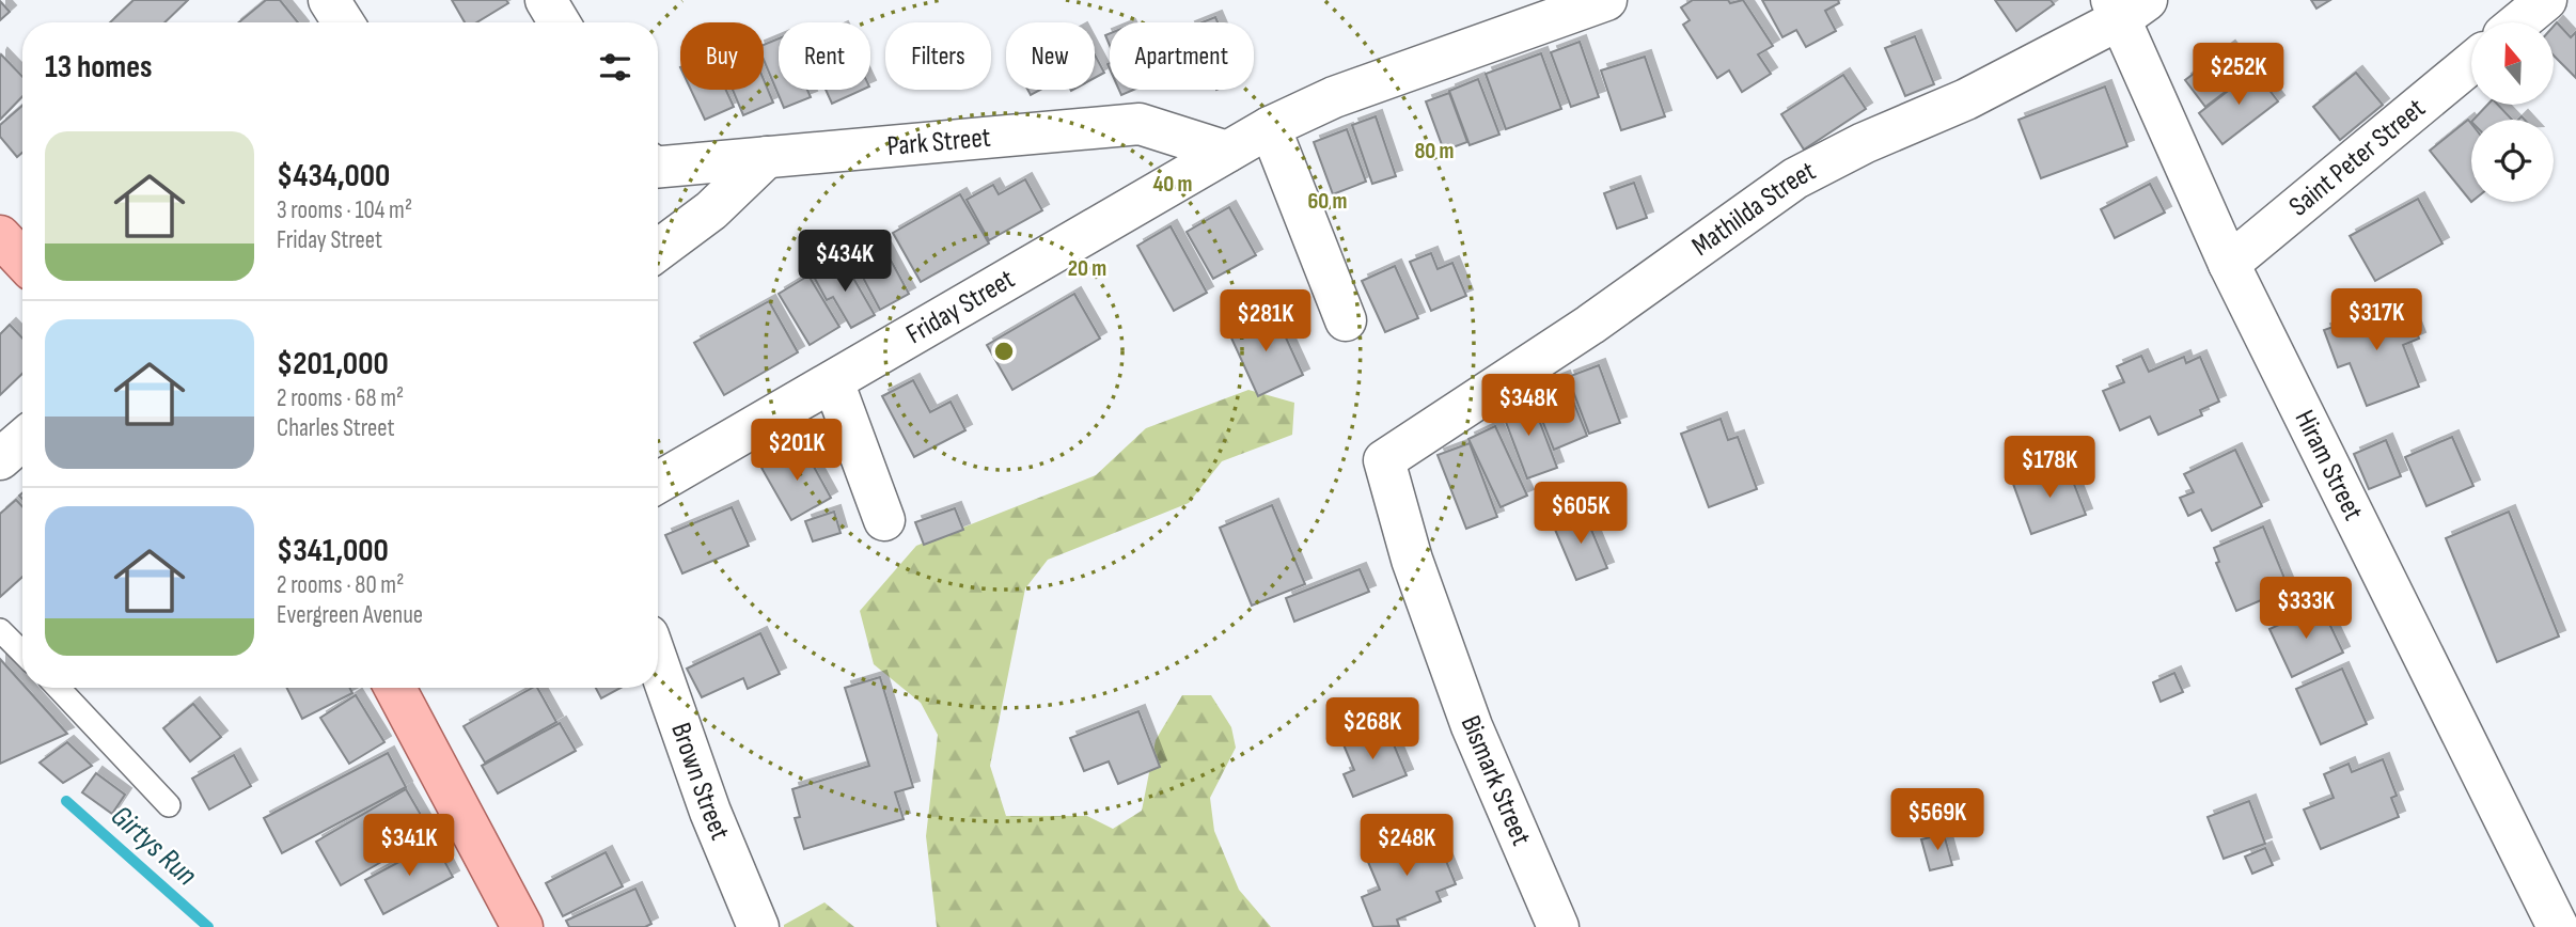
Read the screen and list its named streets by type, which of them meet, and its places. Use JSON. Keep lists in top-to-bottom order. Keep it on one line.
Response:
{"streets":{"street":["Park Street","Saint Peter Street","Mathilda Street","Friday Street","Hiram Street","Bismark Street","Brown Street"]},"crossings":[["Park Street","Friday Street"],["Saint Peter Street","Hiram Street"],["Mathilda Street","Hiram Street"],["Mathilda Street","Bismark Street"]],"water":["Girtys Run"],"north":"top","page":{"chip":["Buy","Rent","Filters","New","Apartment"],"heading":"13 homes","price":["$252K","$434K","$317K","$281K","$348K","$201K","$178K","$605K","$333K","$268K","$569K","$341K","$248K"],"list":[{"name":"$434,000","note":"3 rooms · 104 m² · Friday Street"},{"name":"$201,000","note":"2 rooms · 68 m² · Charles Street"},{"name":"$341,000","note":"2 rooms · 80 m² · Evergreen Avenue"}]},"rings":["80 m","40 m","60 m","20 m"]}
